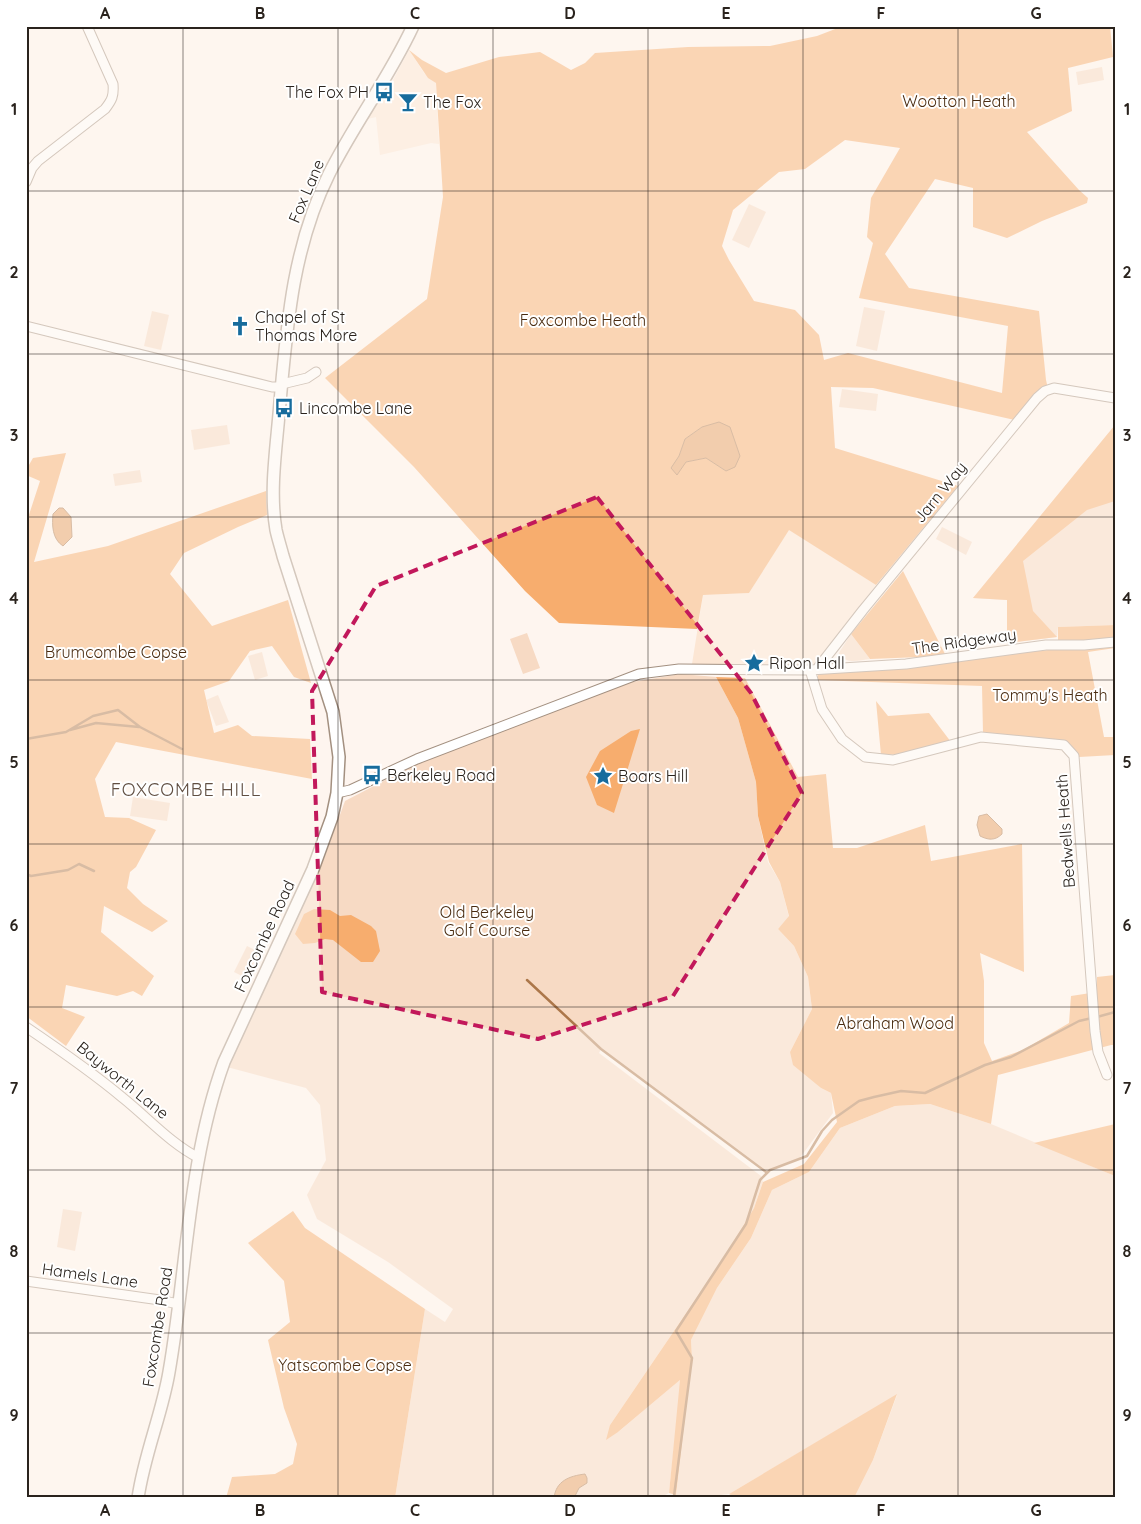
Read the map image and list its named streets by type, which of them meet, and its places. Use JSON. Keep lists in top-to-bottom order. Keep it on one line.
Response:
{"streets":{"street":["Fox Lane","Jarn Way","The Ridgeway","Bedwells Heath","Foxcombe Road","Bayworth Lane","Hamels Lane"]},"crossings":[["Fox Lane","Foxcombe Road"],["Jarn Way","The Ridgeway"],["Jarn Way","Bedwells Heath"],["The Ridgeway","Bedwells Heath"],["Foxcombe Road","Bayworth Lane"],["Foxcombe Road","Hamels Lane"]],"districts":["FOXCOMBE HILL"],"parks":["Wootton Heath","Foxcombe Heath","Brumcombe Copse","Tommy's Heath","Old Berkeley Golf Course","Abraham Wood","Yatscombe Copse"],"places":{"bus stop":["The Fox PH","Lincombe Lane","Berkeley Road"],"bar":["The Fox"],"church":["Chapel of St Thomas More"],"place":["Ripon Hall","Boars Hill"]},"grid":{"columns":["A","B","C","D","E","F","G"],"rows":["1","2","3","4","5","6","7","8","9"]}}
